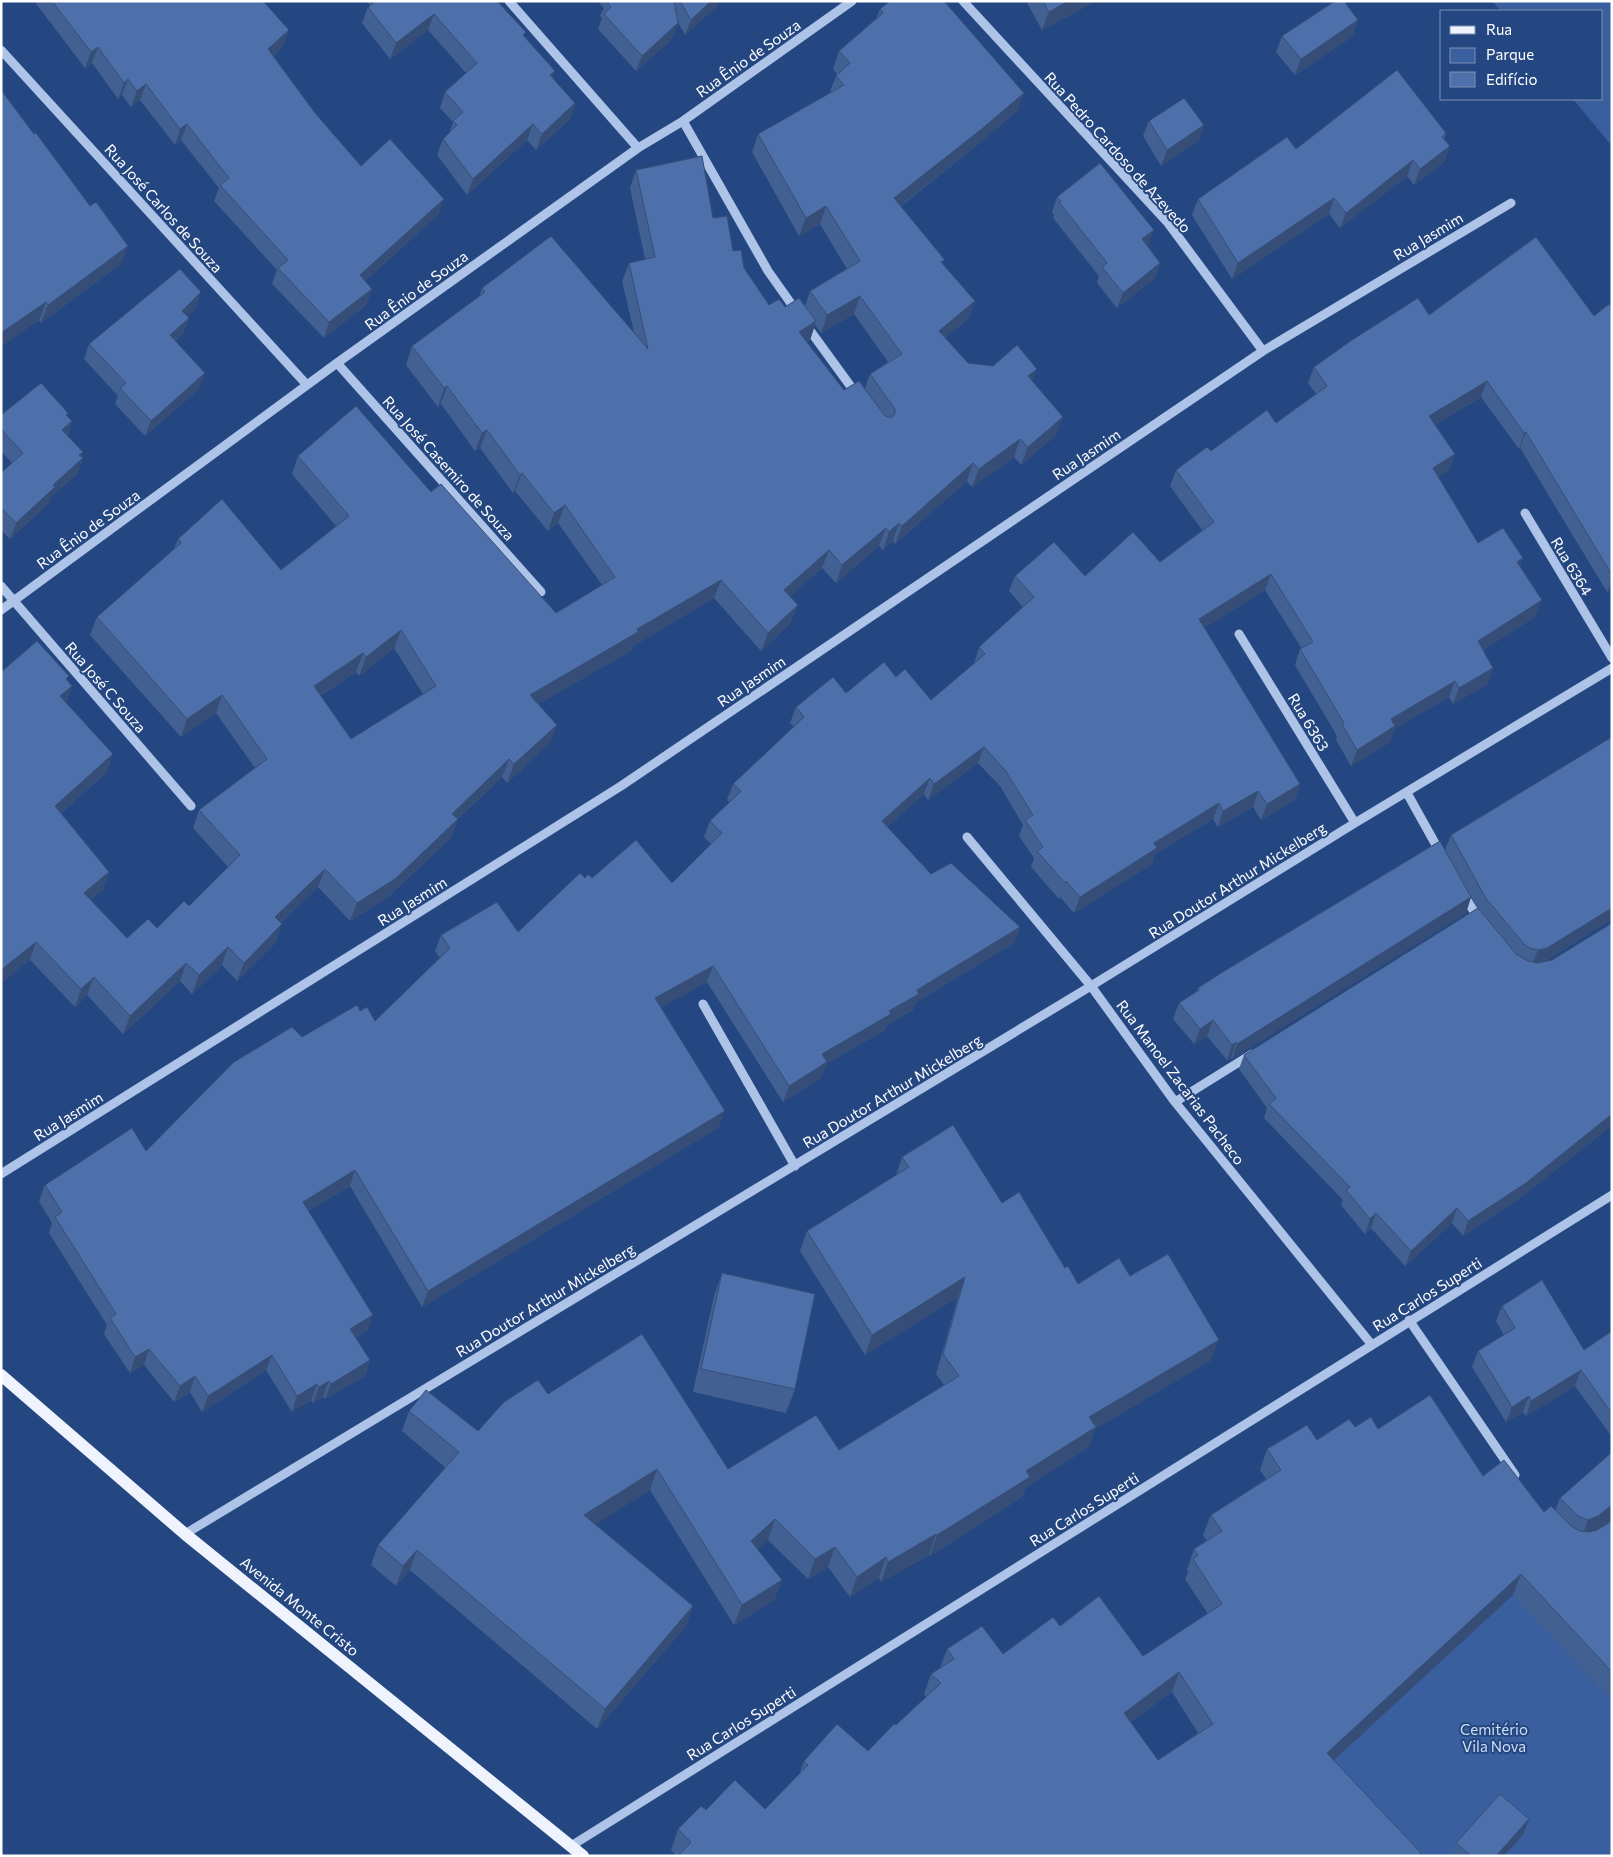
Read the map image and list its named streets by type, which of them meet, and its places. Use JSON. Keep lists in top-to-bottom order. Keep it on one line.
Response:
{"streets":{"main road":["Avenida Monte Cristo"],"street":["Rua Ênio de Souza","Rua Pedro Cardoso de Azevedo","Rua José Carlos de Souza","Rua Jasmim","Rua José Casemiro de Souza","Rua 6364","Rua José C Souza","Rua 6363","Rua Doutor Arthur Mickelberg","Rua Manoel Zacarias Pacheco","Rua Carlos Superti"]},"crossings":[["Rua Ênio de Souza","Rua José Carlos de Souza"],["Rua Ênio de Souza","Rua José Casemiro de Souza"],["Rua Ênio de Souza","Rua José C Souza"],["Rua Pedro Cardoso de Azevedo","Rua Jasmim"],["Rua 6363","Rua Doutor Arthur Mickelberg"],["Rua Doutor Arthur Mickelberg","Rua Manoel Zacarias Pacheco"],["Rua Doutor Arthur Mickelberg","Avenida Monte Cristo"],["Rua Manoel Zacarias Pacheco","Rua Carlos Superti"],["Rua Carlos Superti","Avenida Monte Cristo"]],"parks":["Cemitério Vila Nova"],"legend":["Rua","Parque","Edifício"]}
